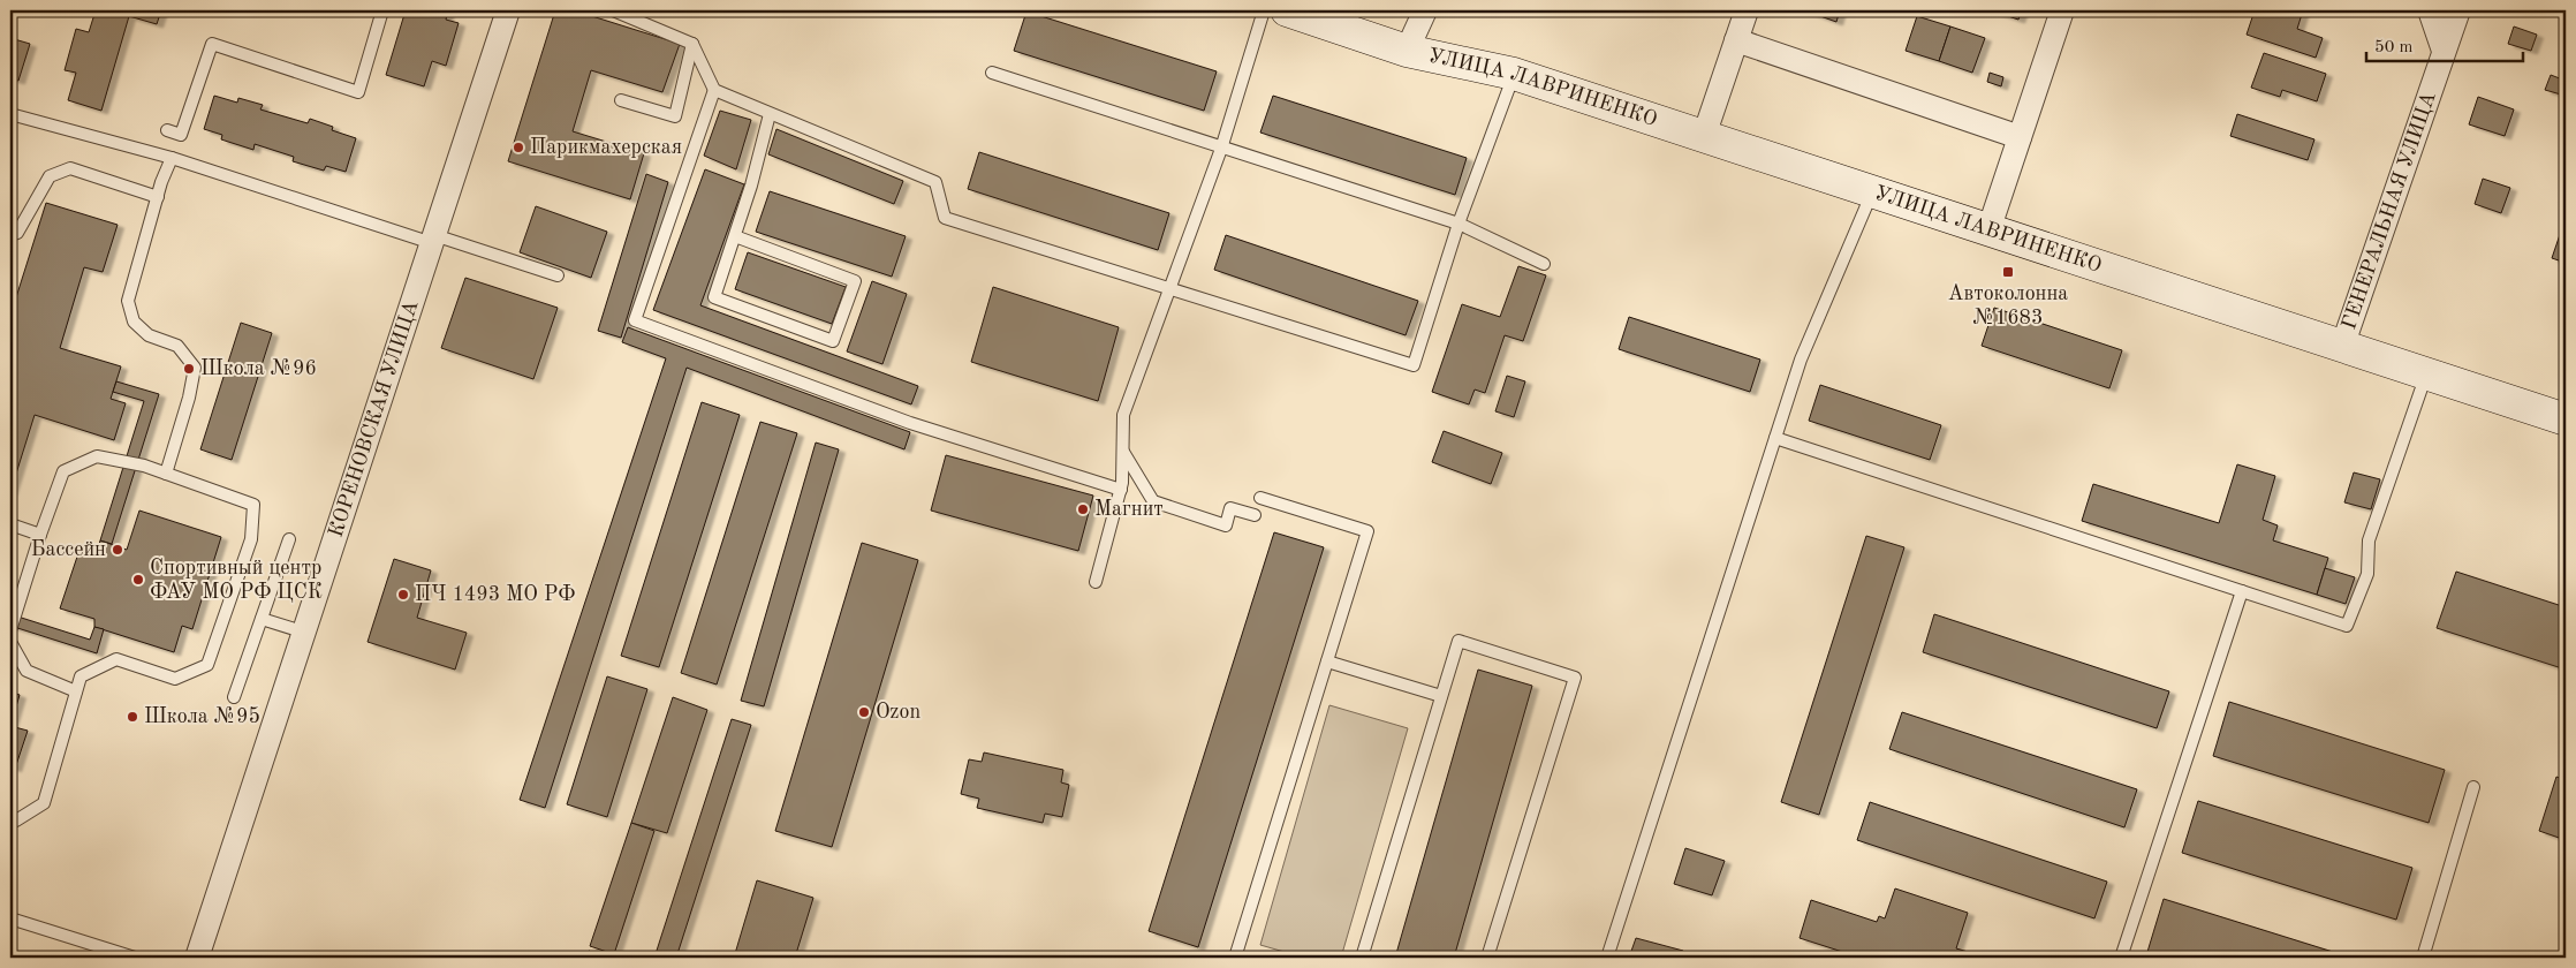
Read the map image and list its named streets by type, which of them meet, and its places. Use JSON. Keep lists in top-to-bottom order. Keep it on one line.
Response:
{"streets":{"street":["УЛИЦА ЛАВРИНЕНКО","ГЕНЕРАЛЬНАЯ УЛИЦА","КОРЕНОВСКАЯ УЛИЦА"]},"crossings":[["УЛИЦА ЛАВРИНЕНКО","ГЕНЕРАЛЬНАЯ УЛИЦА"]],"places":{"other":["Парикмахерская","Школа №96","Магнит","Бассейн","Спортивный центр ФАУ МО РФ ЦСК","ПЧ 1493 МО РФ","Ozon","Школа №95"],"transit":["Автоколонна №1683"]},"scale_bar":"50 m"}
